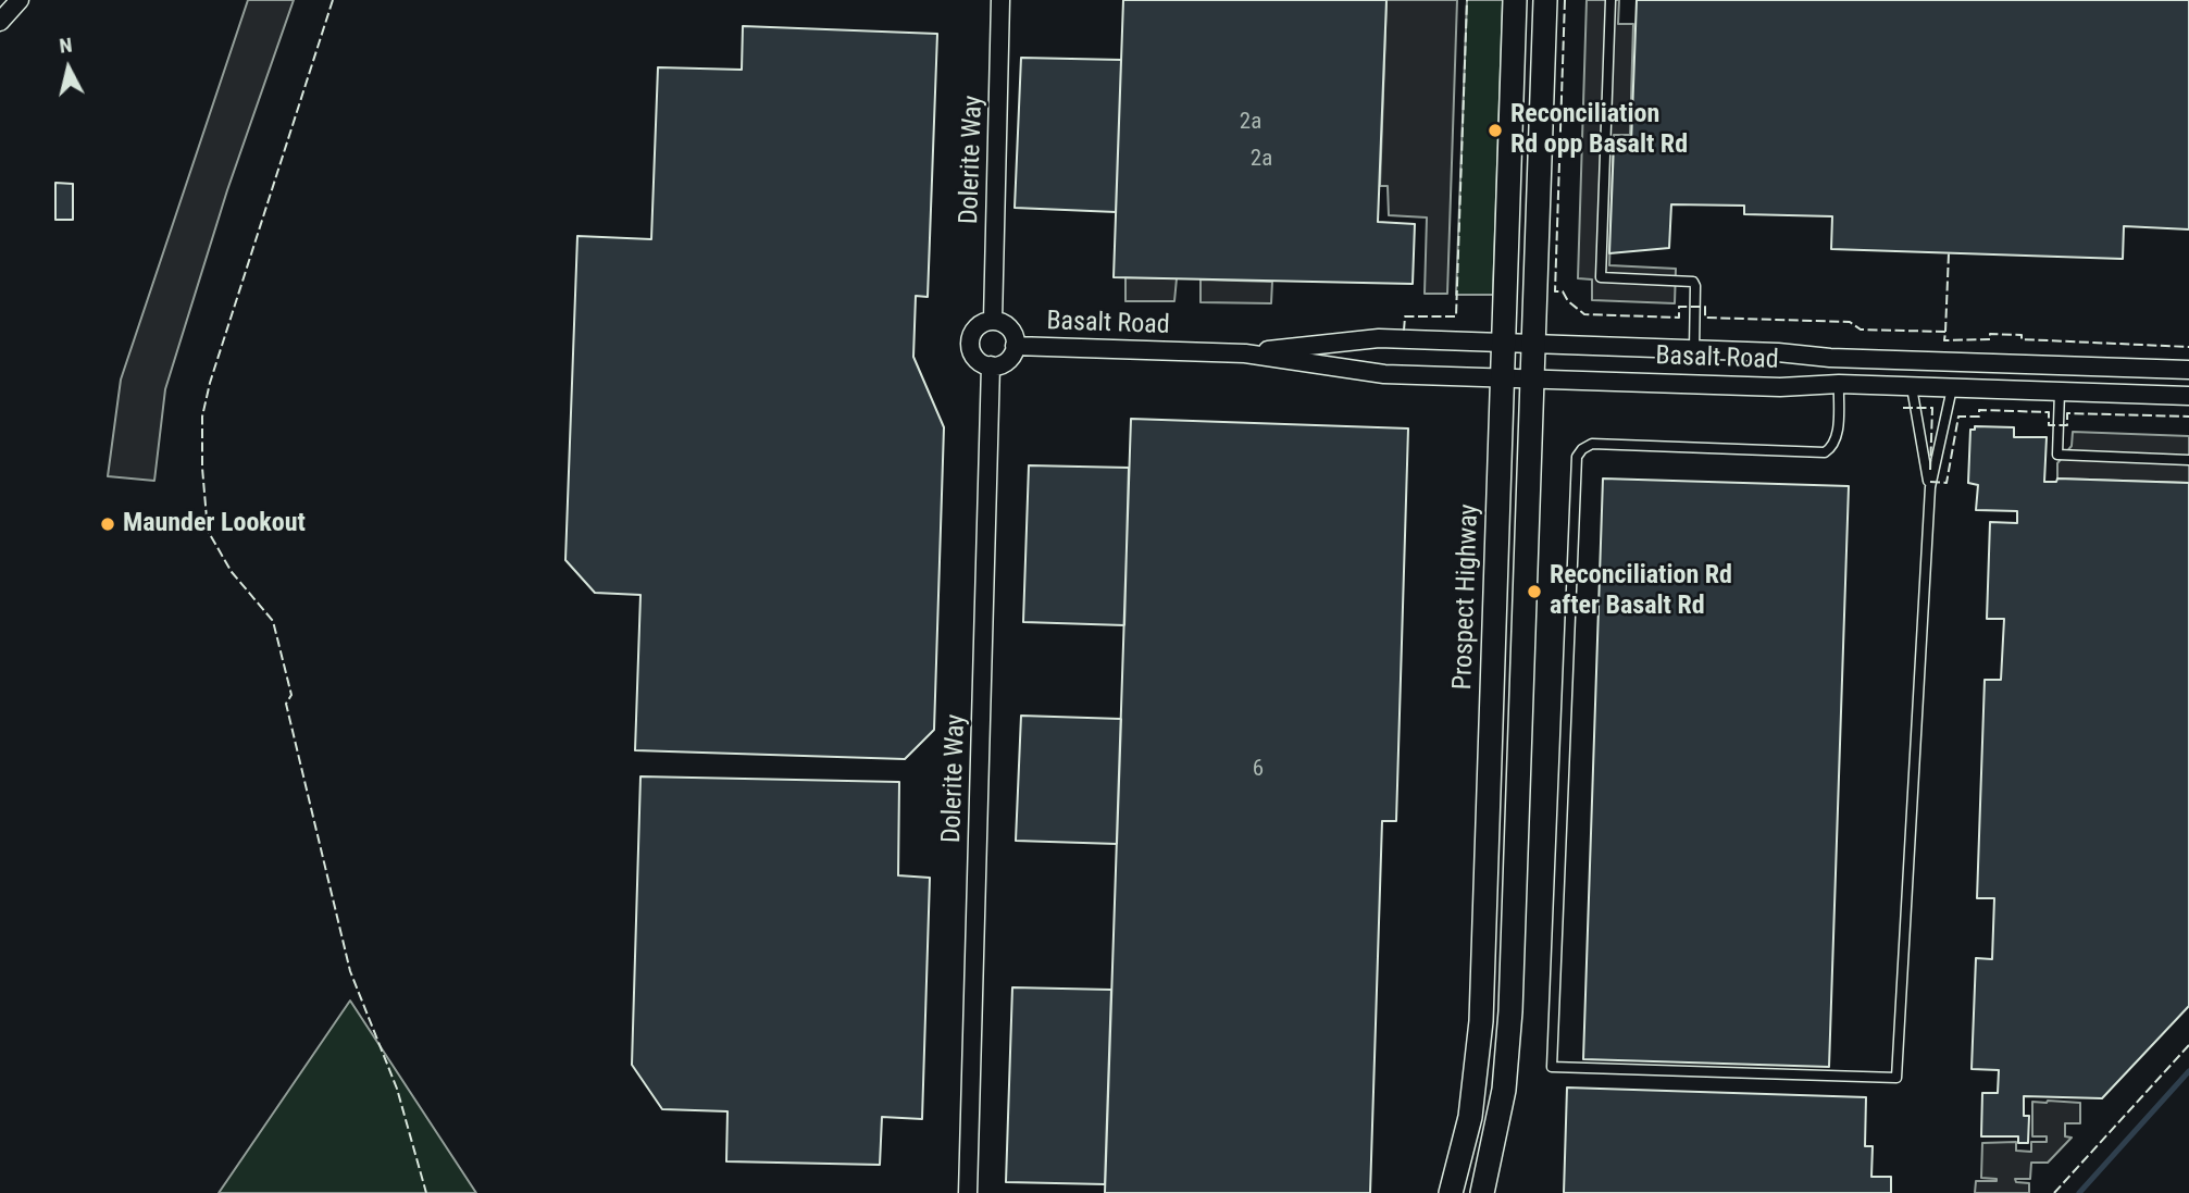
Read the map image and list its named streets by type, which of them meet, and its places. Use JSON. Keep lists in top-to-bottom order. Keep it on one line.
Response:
{"streets":{"main road":["Prospect Highway"],"street":["Dolerite Way","Basalt Road"]},"crossings":[["Dolerite Way","Basalt Road"],["Basalt Road","Prospect Highway"]],"places":["Reconciliation Rd opp Basalt Rd","Maunder Lookout","Reconciliation Rd after Basalt Rd"],"house_numbers":["2a","2a","6"],"north":"top"}
